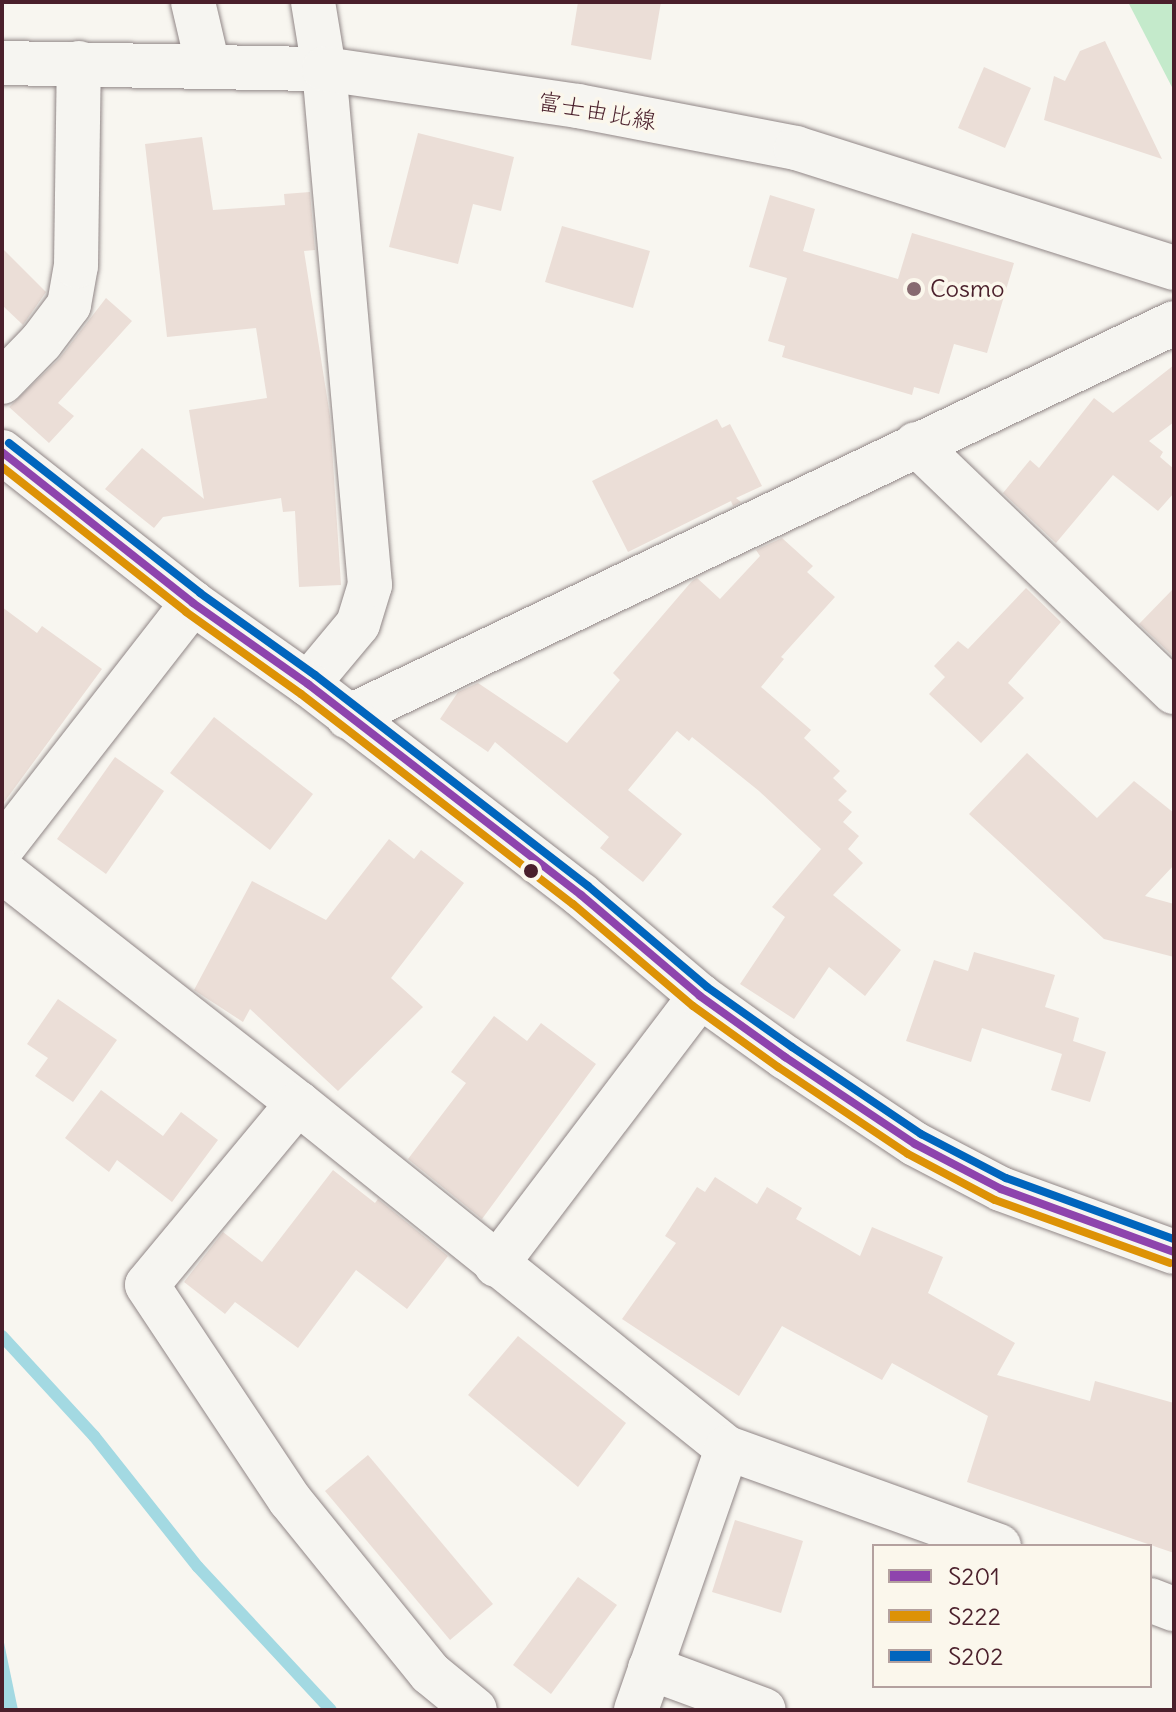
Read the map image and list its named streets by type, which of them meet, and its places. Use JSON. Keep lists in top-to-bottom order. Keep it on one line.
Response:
{"streets":{"street":["富士由比線"]},"places":["Cosmo"],"lines":["transit line S202","transit line S201","transit line S222"],"legend":["S201","S222","S202"]}
